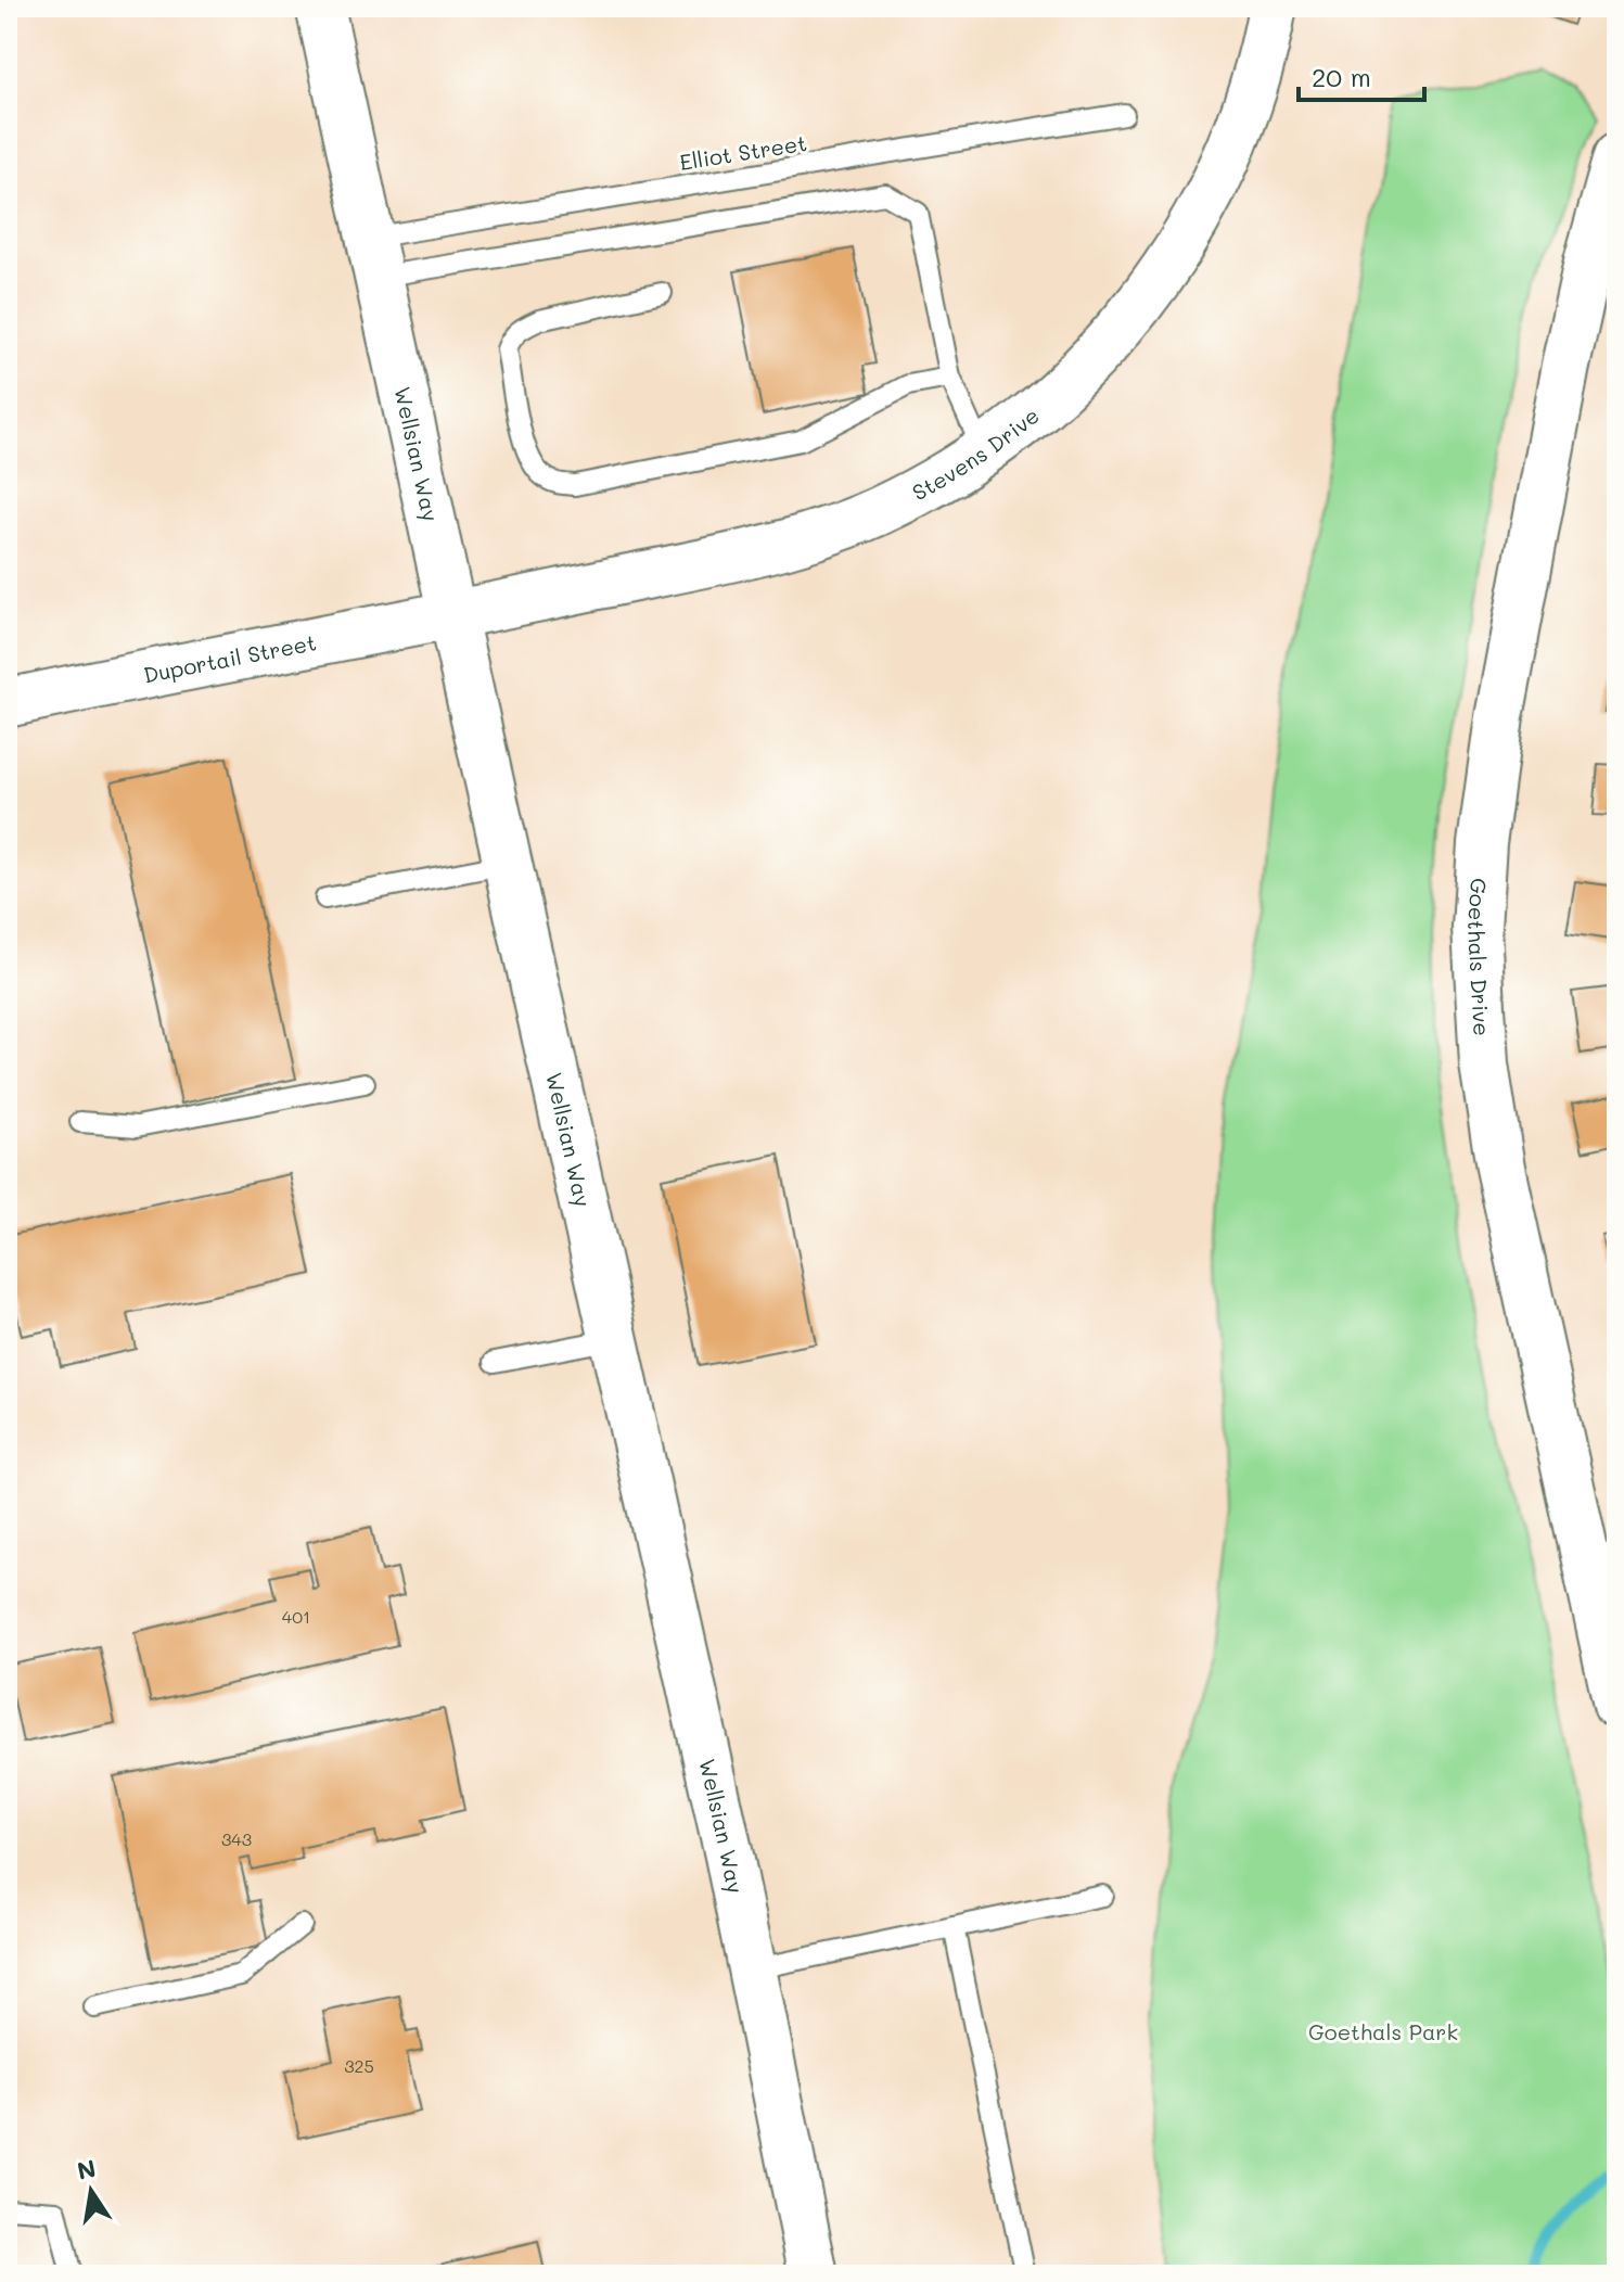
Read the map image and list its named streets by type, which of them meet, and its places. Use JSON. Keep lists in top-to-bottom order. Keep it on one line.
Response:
{"streets":{"main road":["Stevens Drive","Wellsian Way","Duportail Street","Goethals Drive"],"lane":["Elliot Street"]},"crossings":[["Elliot Street","Wellsian Way"],["Stevens Drive","Wellsian Way"],["Stevens Drive","Duportail Street"],["Wellsian Way","Duportail Street"]],"parks":["Goethals Park"],"house_numbers":["401","343","325"],"scale_bar":"20 m","north":"top"}
